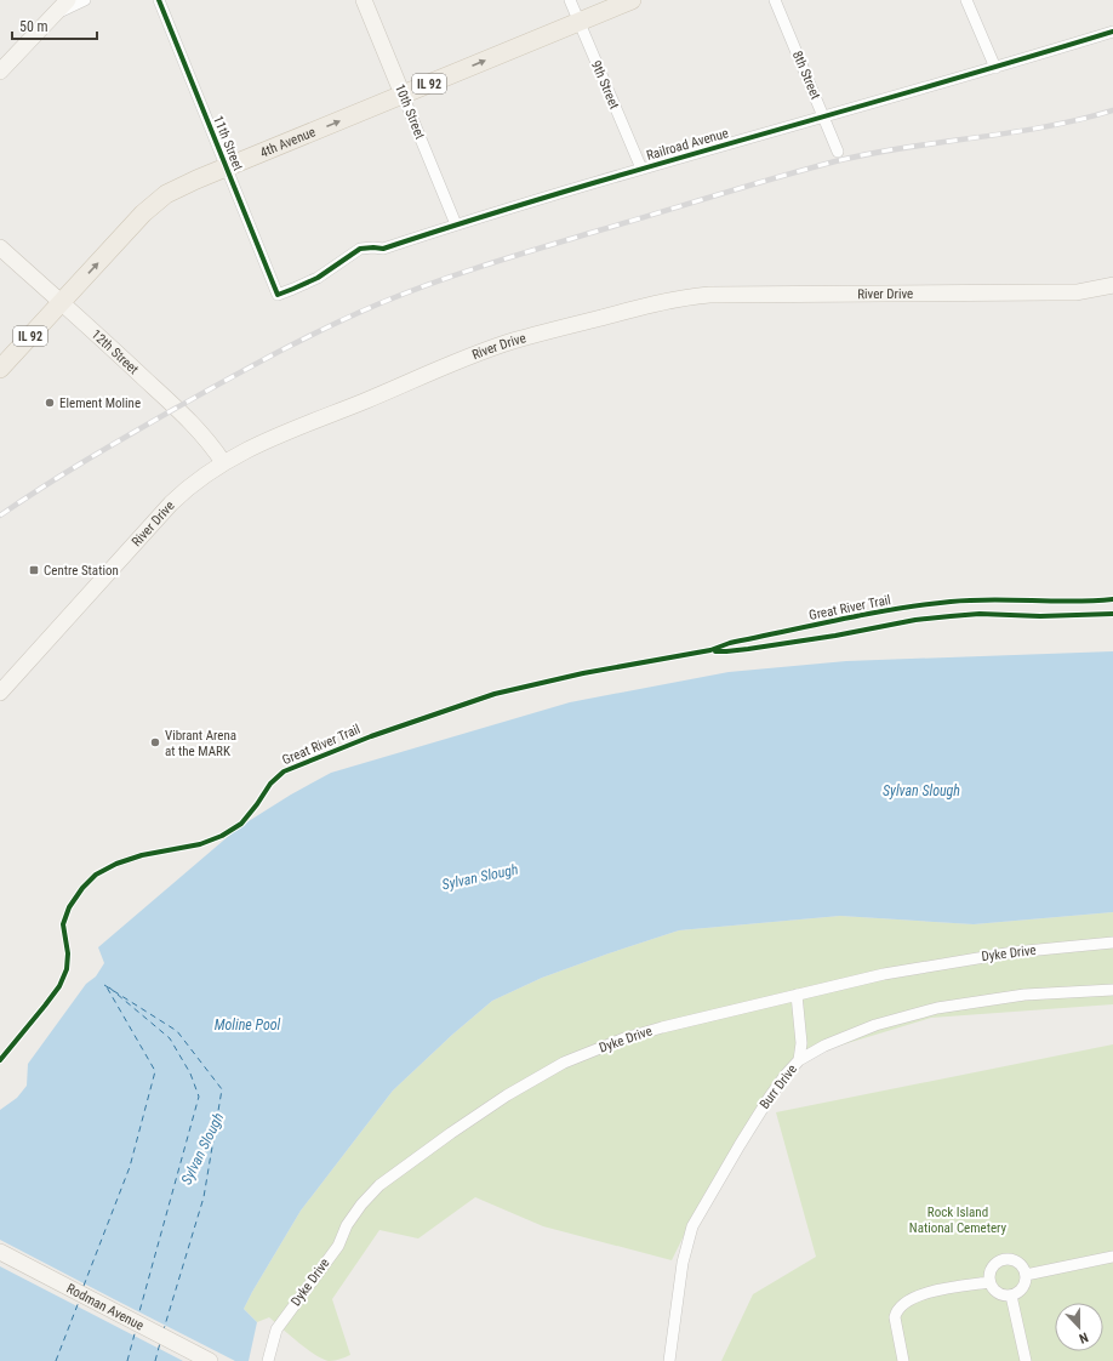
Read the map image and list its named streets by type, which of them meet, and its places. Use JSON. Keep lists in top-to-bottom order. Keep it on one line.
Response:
{"streets":{"main road":["IL 92","10th Street","4th Avenue","River Drive","12th Street","Rodman Avenue"],"street":["8th Street","9th Street","11th Street","Railroad Avenue","Dyke Drive","Burr Drive"],"cycle path":["Great River Trail"]},"crossings":[["8th Street","Railroad Avenue"],["9th Street","4th Avenue"],["9th Street","Railroad Avenue"],["10th Street","4th Avenue"],["10th Street","Railroad Avenue"],["11th Street","4th Avenue"],["11th Street","Railroad Avenue"],["4th Avenue","12th Street"],["River Drive","12th Street"]],"one_way":["4th Avenue"],"water":["Sylvan Slough","Moline Pool"],"parks":["Rock Island National Cemetery"],"places":{"other":["Element Moline","Vibrant Arena at the MARK"],"transit":["Centre Station"]},"scale_bar":"50 m","north":"bottom"}
